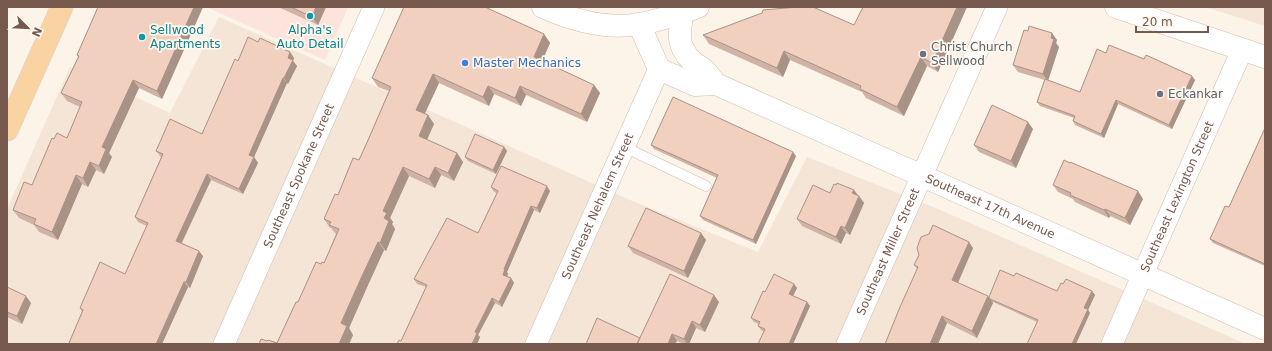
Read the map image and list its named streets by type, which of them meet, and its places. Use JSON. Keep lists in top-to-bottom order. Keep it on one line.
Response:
{"streets":{"street":["Southeast Spokane Street","Southeast Lexington Street","Southeast Nehalem Street","Southeast 17th Avenue","Southeast Miller Street"]},"crossings":[["Southeast Lexington Street","Southeast 17th Avenue"],["Southeast Nehalem Street","Southeast 17th Avenue"],["Southeast 17th Avenue","Southeast Miller Street"]],"places":["Alpha's Auto Detail","Sellwood Apartments","Christ Church Sellwood","Master Mechanics","Eckankar"],"scale_bar":"20 m","north":"bottom right"}
